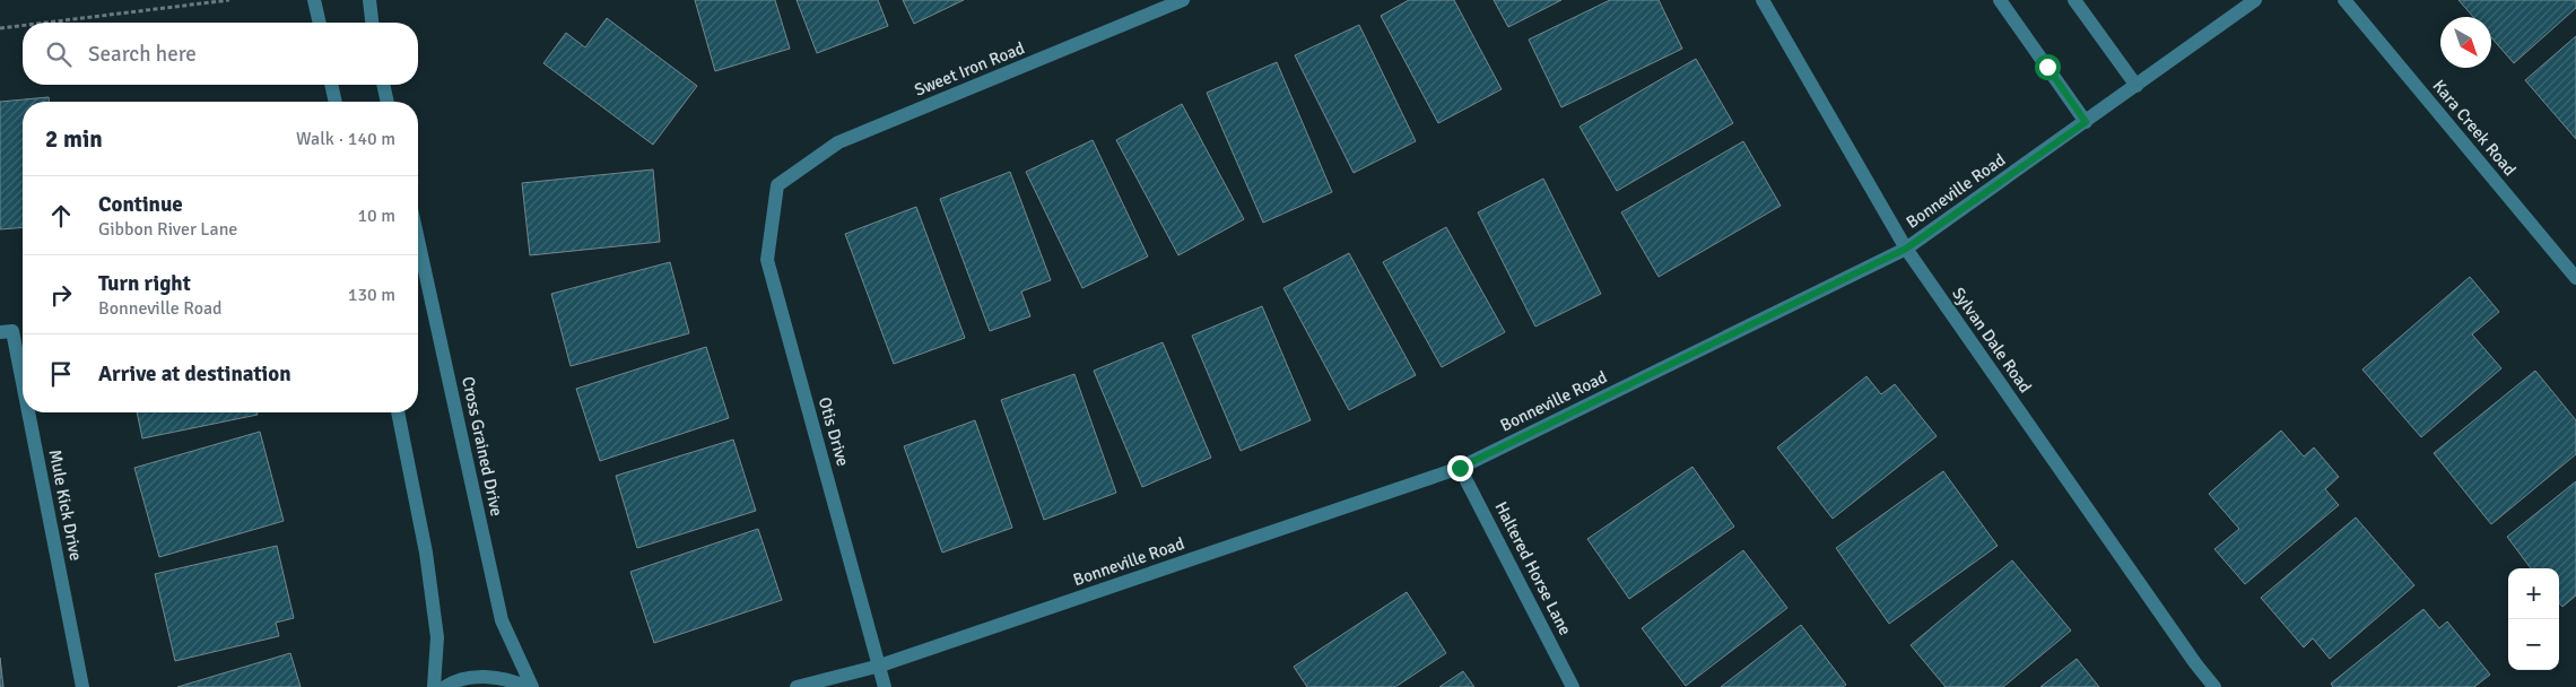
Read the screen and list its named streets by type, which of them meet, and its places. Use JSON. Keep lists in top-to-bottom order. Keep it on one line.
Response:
{"streets":{"street":["Sweet Iron Road","Kara Creek Road","Bonneville Road","Sylvan Dale Road","Otis Drive","Cross Grained Drive","Mule Kick Drive","Haltered Horse Lane"]},"crossings":[["Sweet Iron Road","Otis Drive"],["Bonneville Road","Sylvan Dale Road"],["Bonneville Road","Otis Drive"],["Bonneville Road","Haltered Horse Lane"]],"north":"bottom right","page":{"search":"Search here","heading":["2 min","Walk · 140 m"],"list":[["Continue","Gibbon River Lane","10 m"],["Turn right","Bonneville Road","130 m"],"Arrive at destination"],"map_buttons":["+","−"]}}
